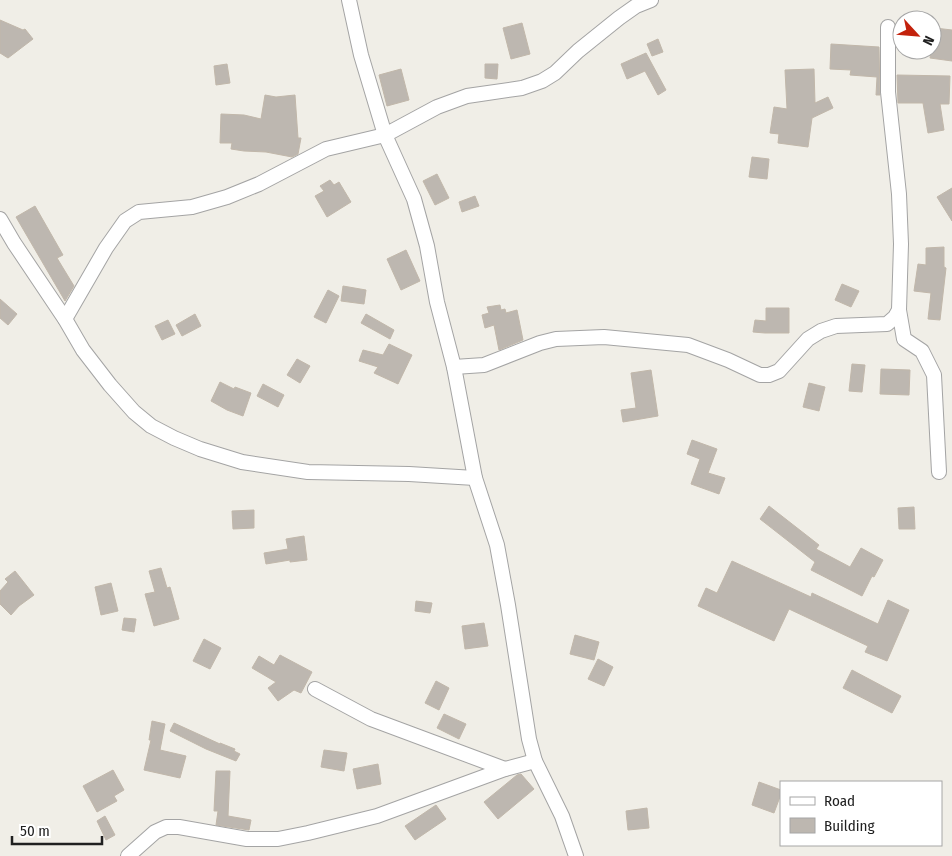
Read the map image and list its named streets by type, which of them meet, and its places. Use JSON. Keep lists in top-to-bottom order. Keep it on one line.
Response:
{"legend":["Road","Building"],"scale_bar":"50 m","north":"bottom right"}
